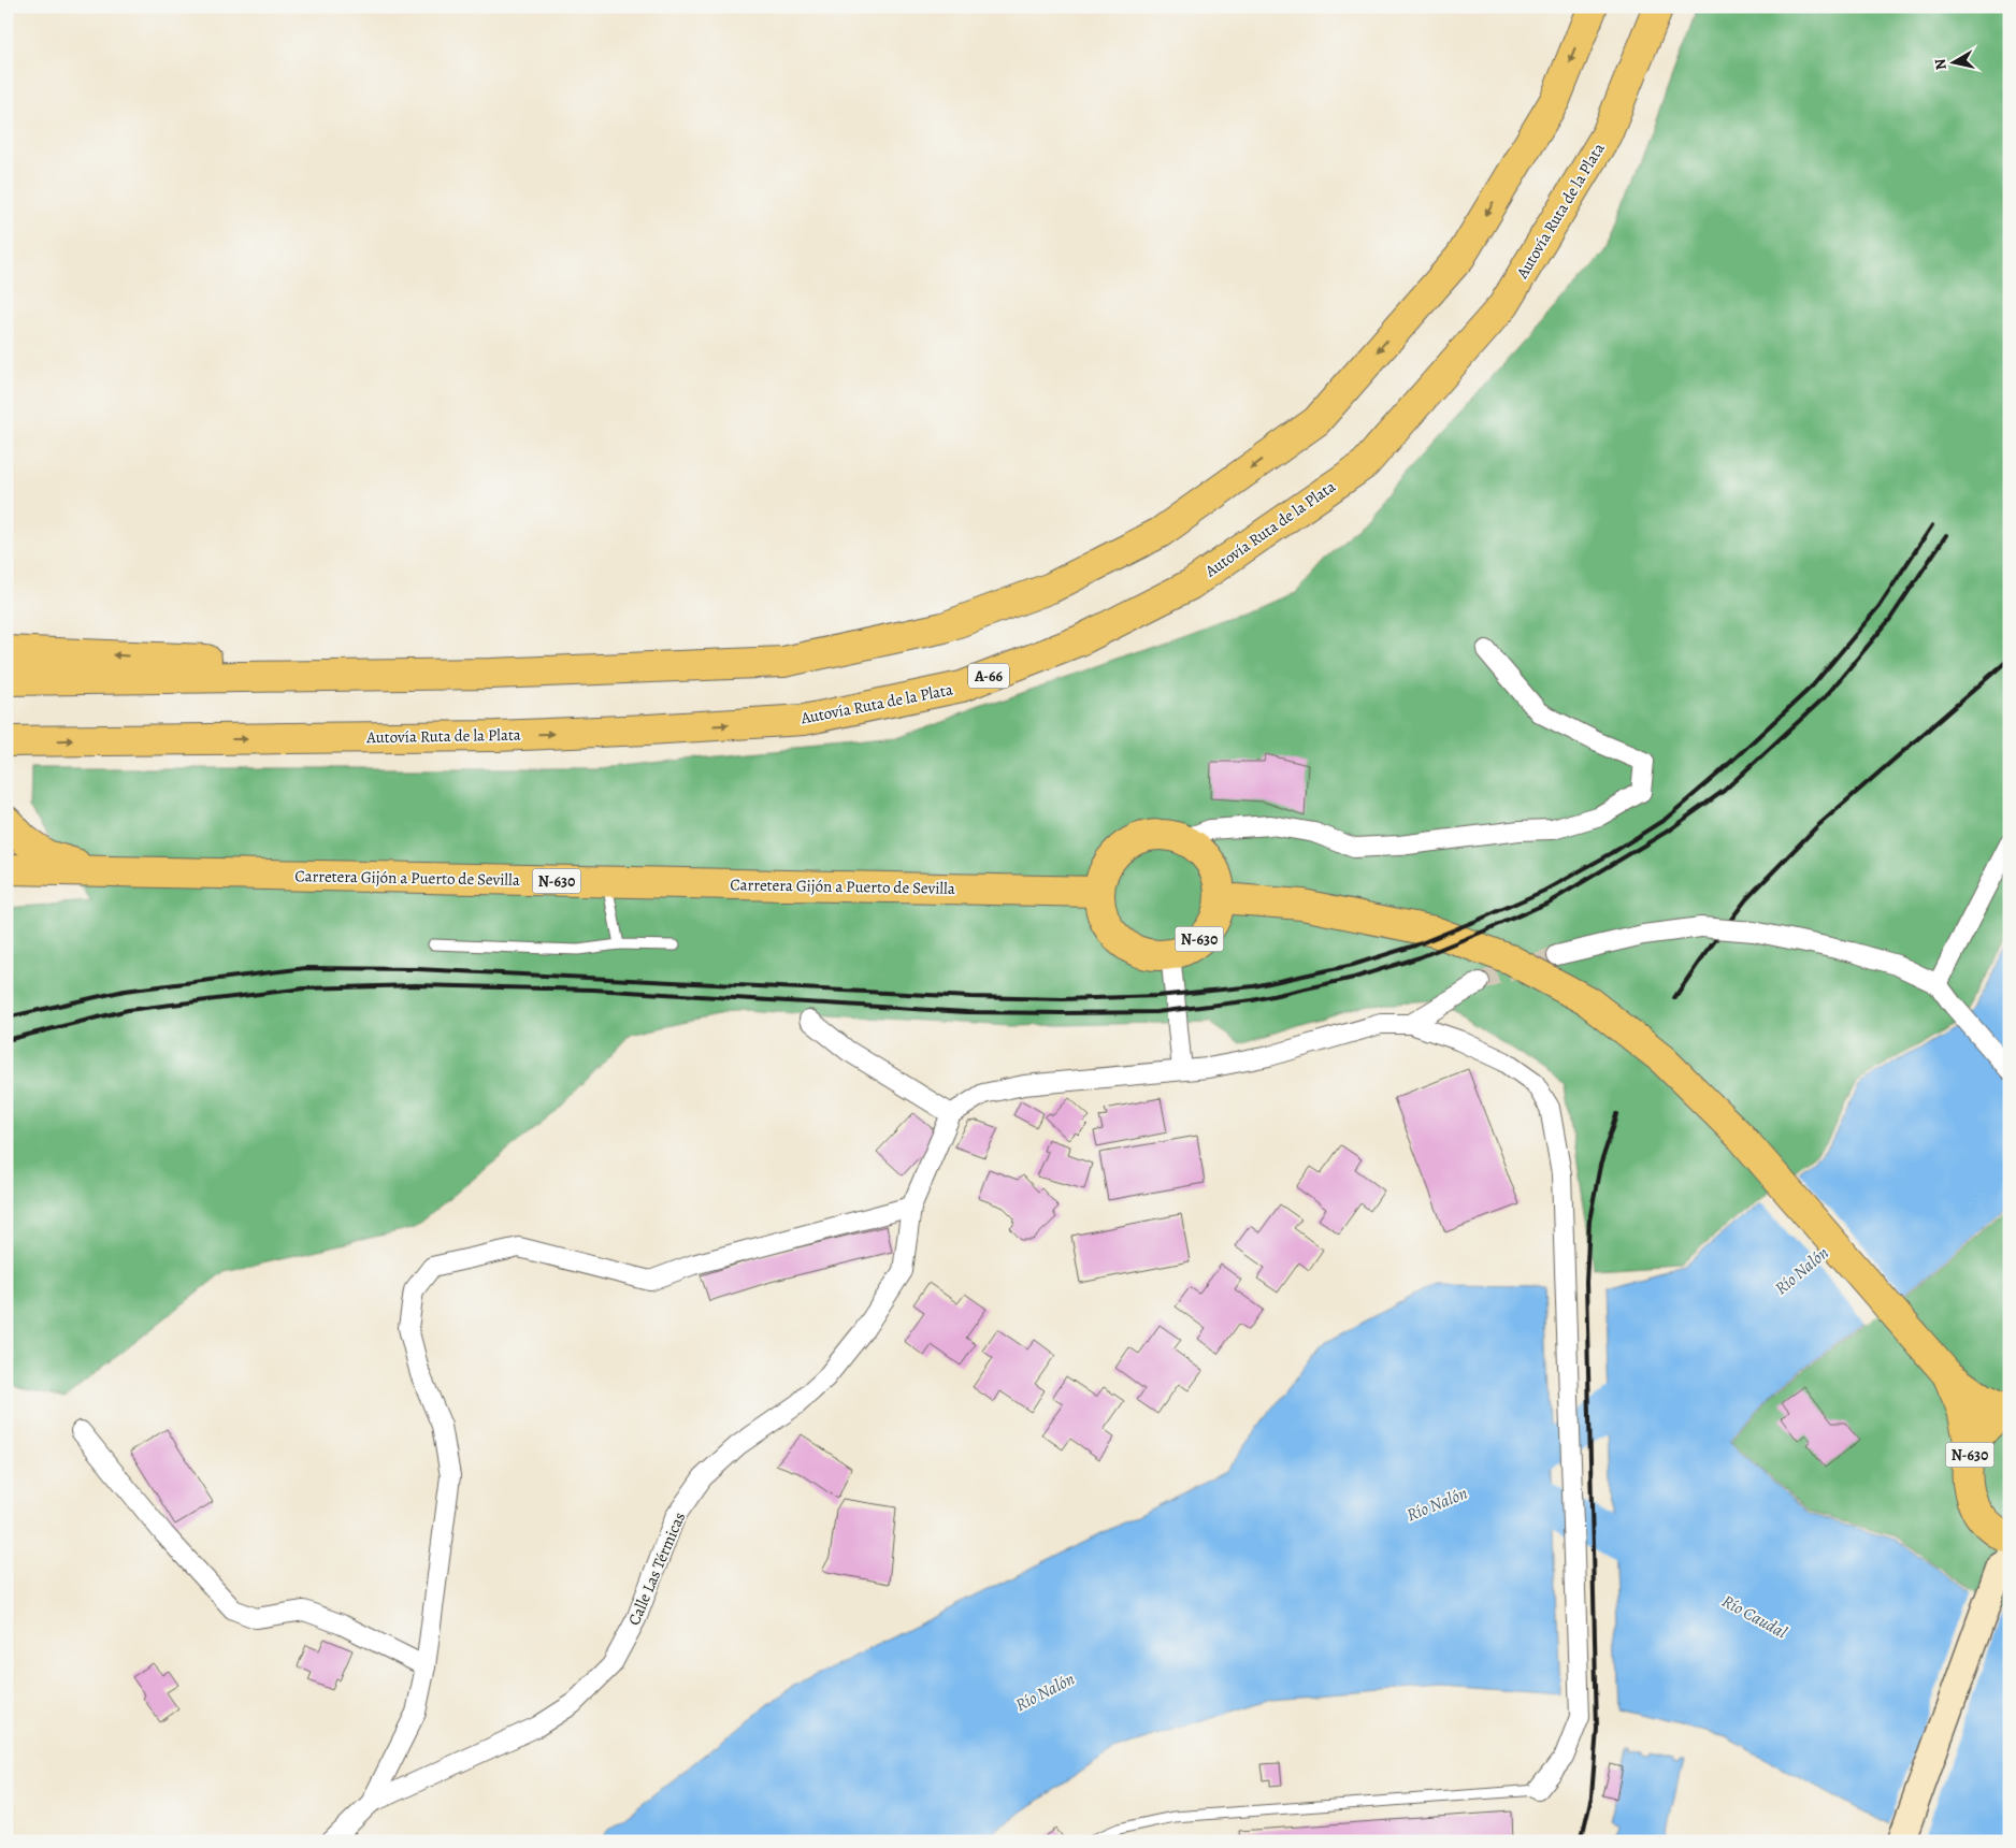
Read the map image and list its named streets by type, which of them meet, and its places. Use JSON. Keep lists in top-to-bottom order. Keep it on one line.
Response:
{"streets":{"highway":["Autovía Ruta de la Plata","A-66","Carretera Gijón a Puerto de Sevilla","N-630"],"street":["Calle Las Térmicas"]},"crossings":[["Carretera Gijón a Puerto de Sevilla","N-630"]],"water":["Río Nalón","Río Caudal"],"north":"left"}
